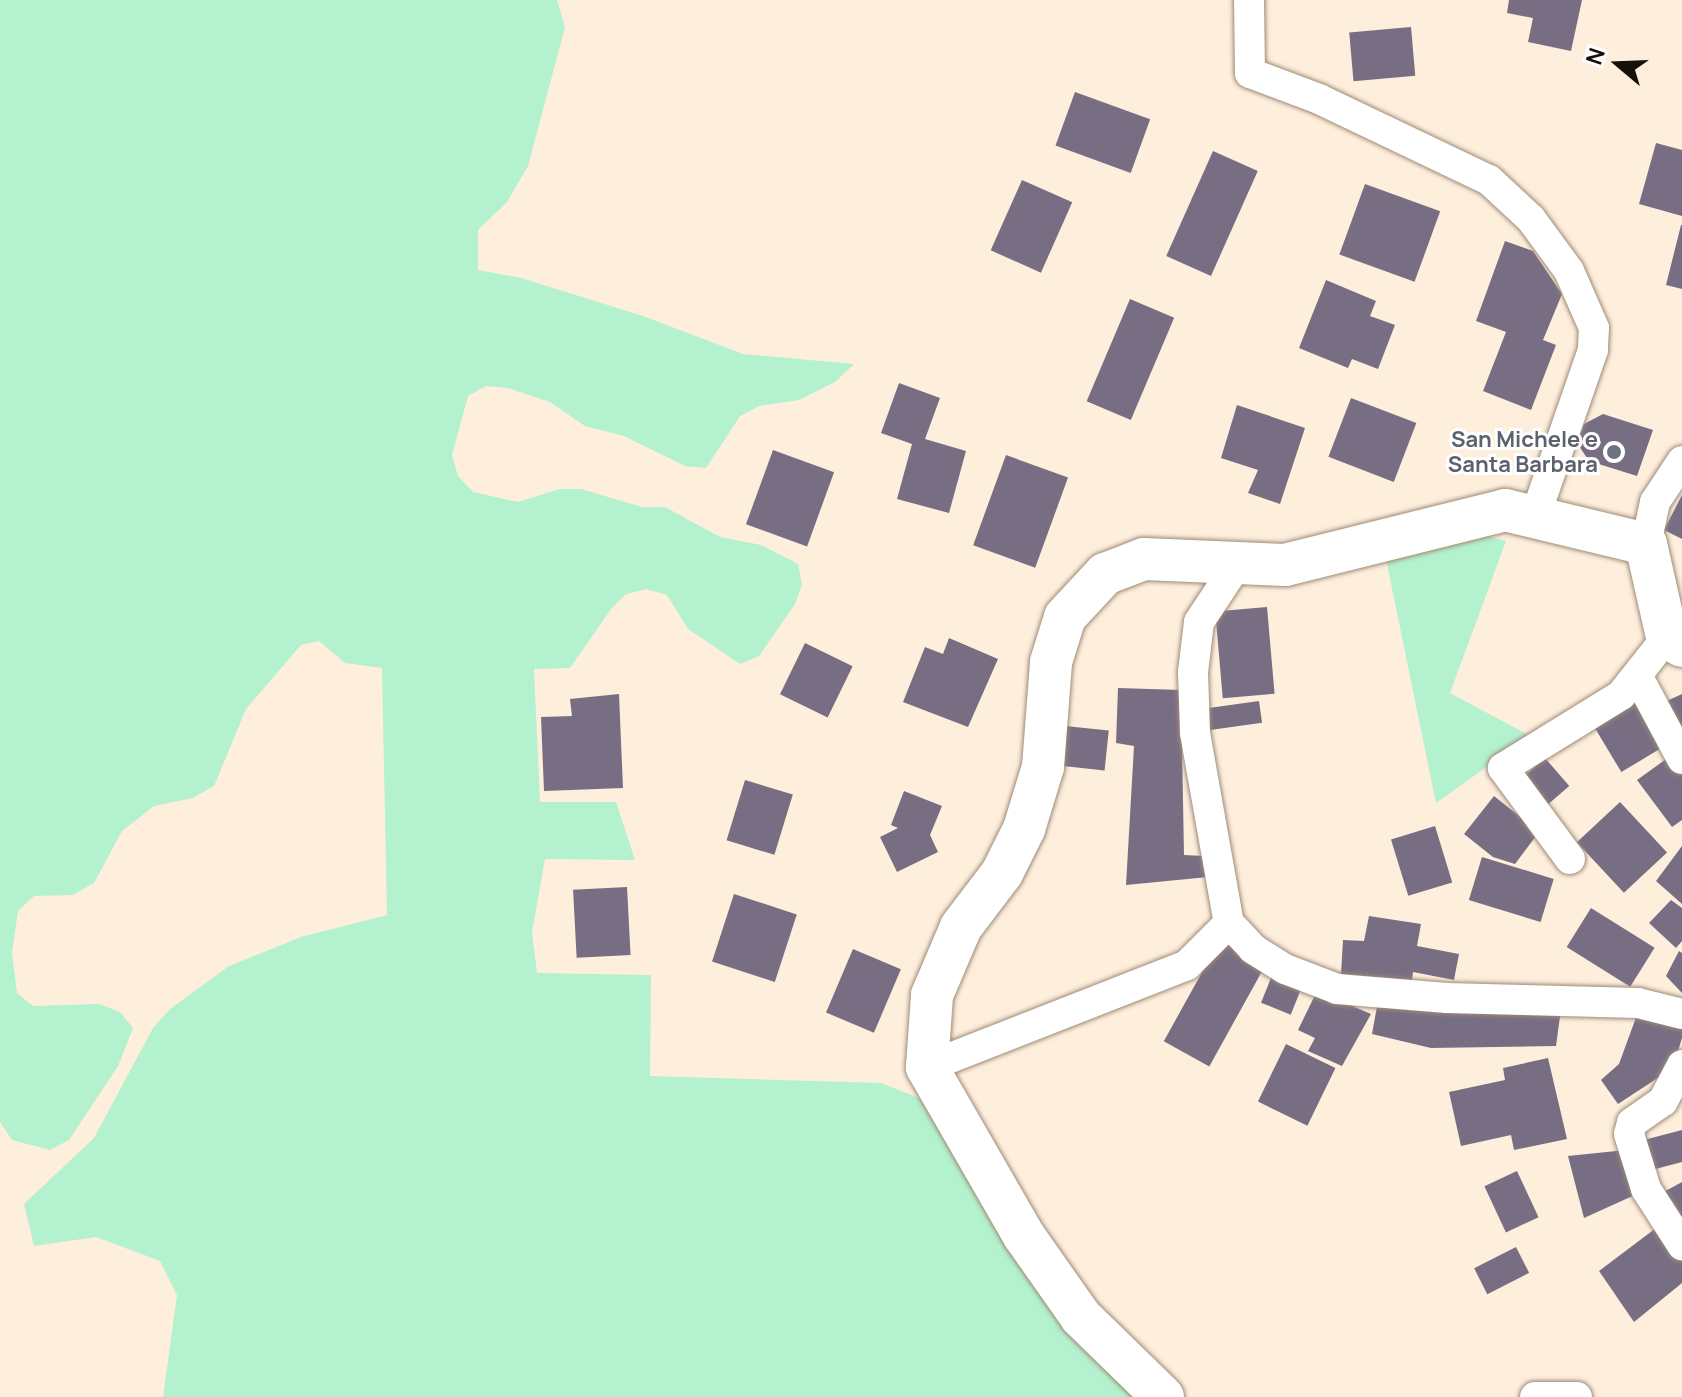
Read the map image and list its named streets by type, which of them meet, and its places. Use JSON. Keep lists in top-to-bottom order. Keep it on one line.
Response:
{"places":["San Michele e Santa Barbara"],"north":"left"}
